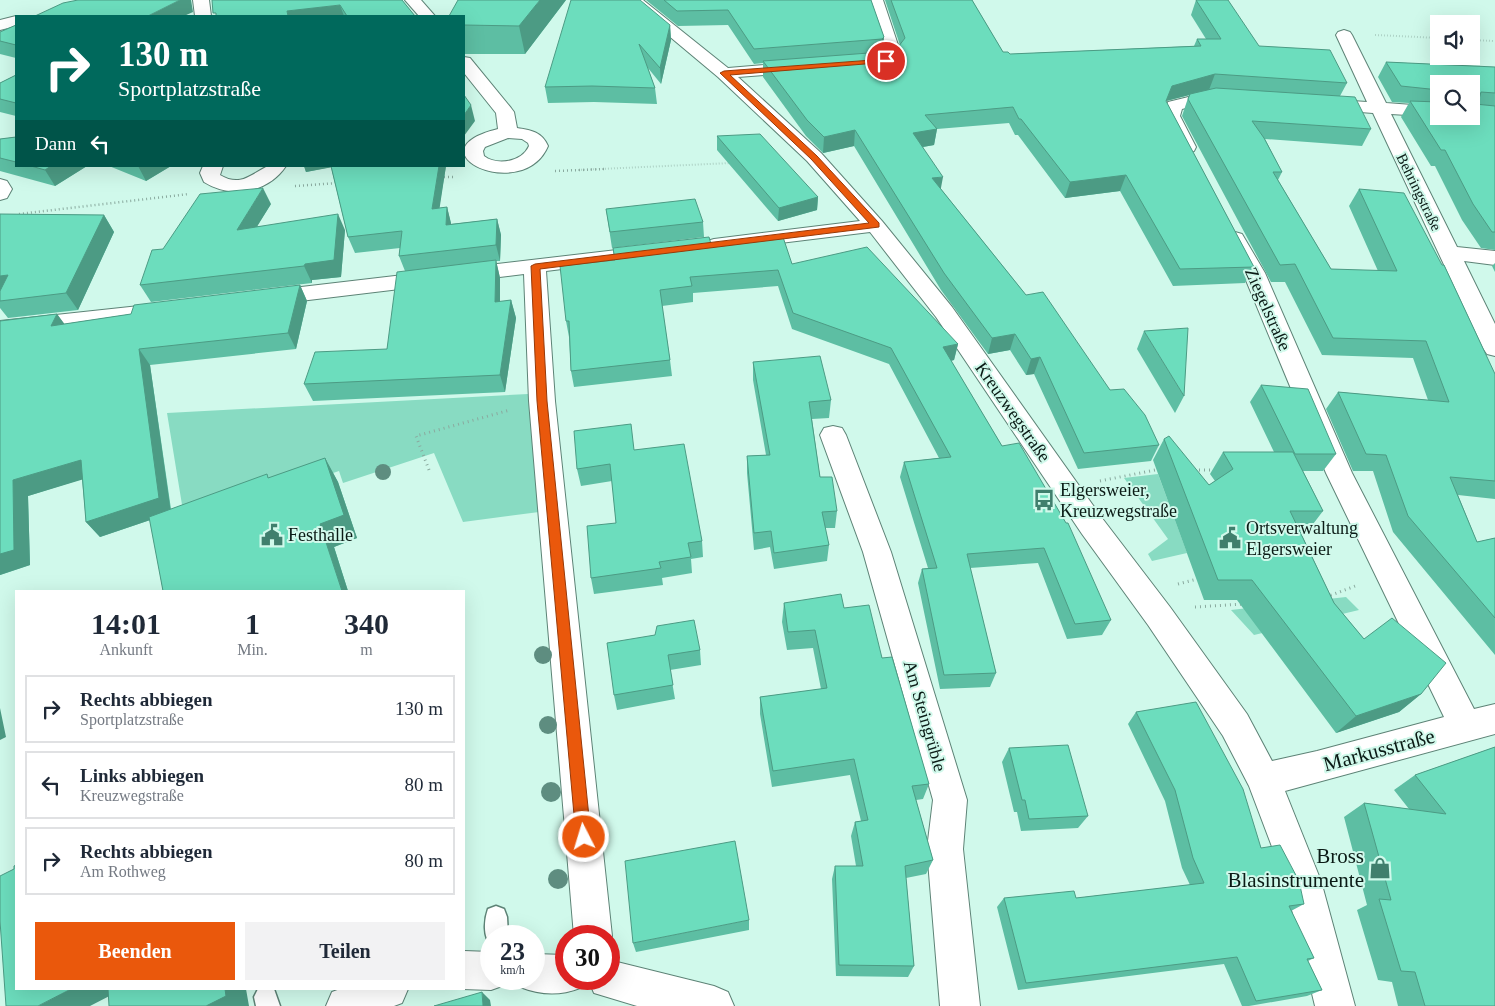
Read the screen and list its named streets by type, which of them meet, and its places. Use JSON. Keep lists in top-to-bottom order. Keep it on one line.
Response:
{"streets":{"street":["Behringstraße","Ziegelstraße","Kreuzwegstraße","Am Steingrüble","Markusstraße"]},"crossings":[["Ziegelstraße","Markusstraße"],["Kreuzwegstraße","Markusstraße"]],"places":{"bus stop":["Elgersweier, Kreuzwegstraße"],"public building":["Festhalle","Ortsverwaltung Elgersweier"],"shop":["Bross Blasinstrumente"]},"page":{"turn":["130 m","Sportplatzstraße"],"then":"Dann","eta":["14:01","Ankunft","1","Min.","340","m"],"list":[{"name":"Rechts abbiegen","note":"Sportplatzstraße","value":"130 m"},{"name":"Links abbiegen","note":"Kreuzwegstraße","value":"80 m"},{"name":"Rechts abbiegen","note":"Am Rothweg","value":"80 m"}],"buttons":["Beenden","Teilen"],"speed":"23 km/h","limit":"30"}}
